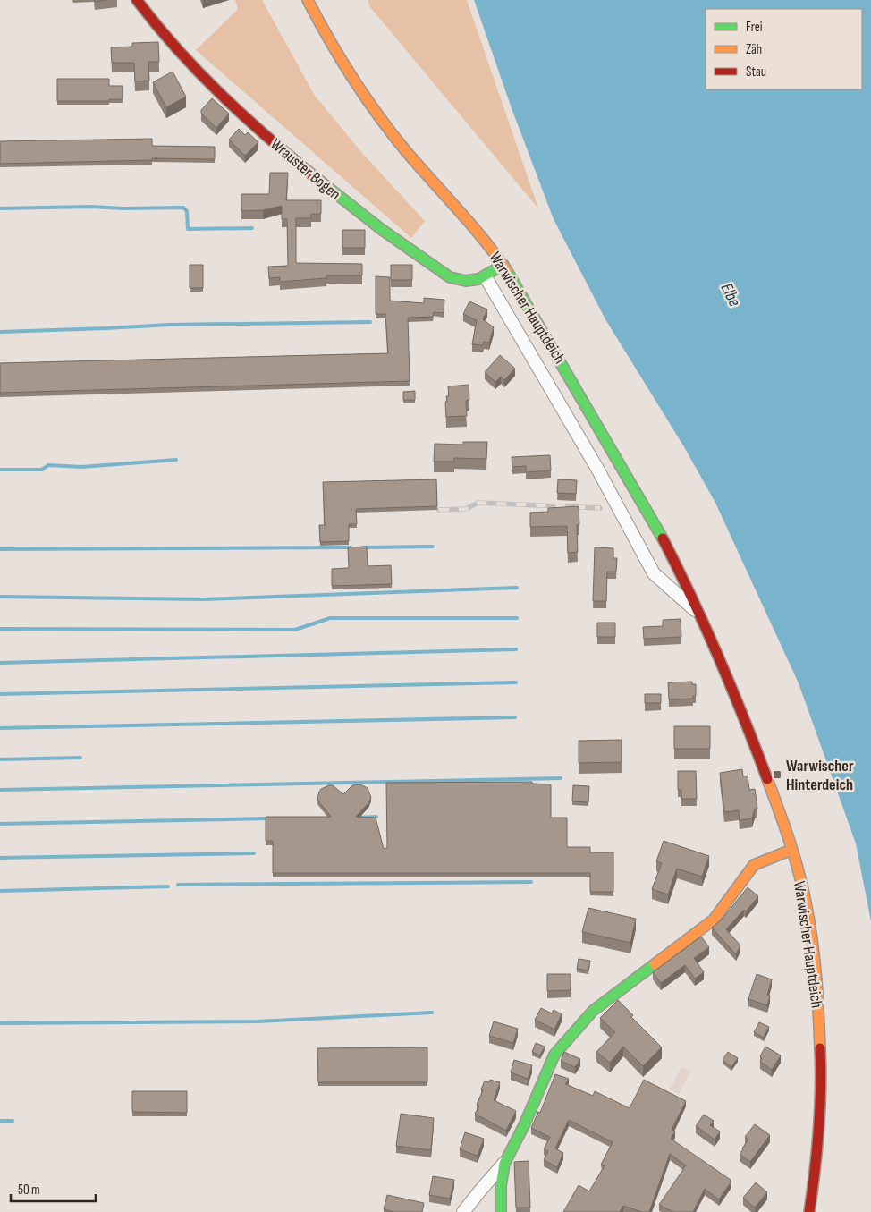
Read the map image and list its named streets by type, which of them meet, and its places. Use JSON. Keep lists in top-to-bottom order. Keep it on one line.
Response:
{"streets":{"street":["Wrauster Bogen","Warwischer Hauptdeich"]},"crossings":[["Wrauster Bogen","Warwischer Hauptdeich"]],"water":["Elbe"],"places":{"transit":["Warwischer Hinterdeich"]},"legend":["Frei","Zäh","Stau"],"scale_bar":"50 m"}
